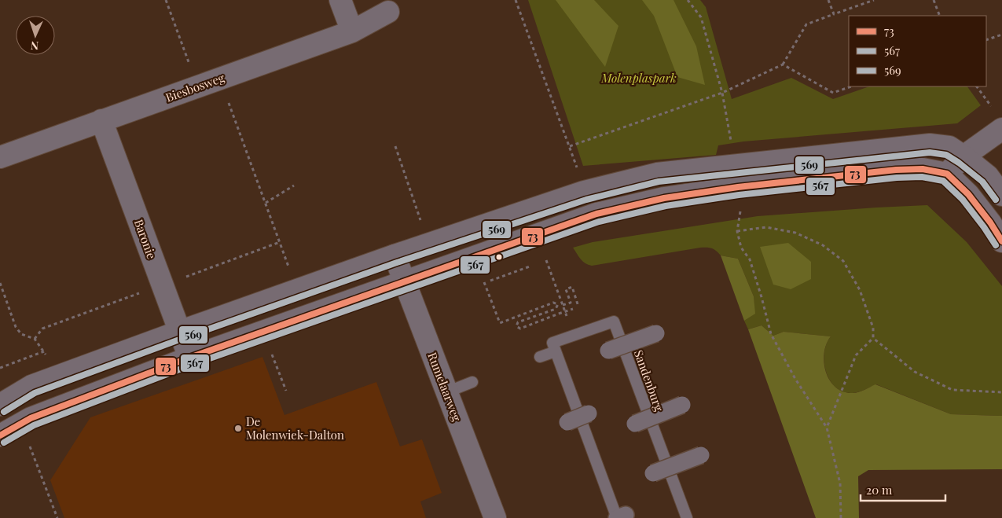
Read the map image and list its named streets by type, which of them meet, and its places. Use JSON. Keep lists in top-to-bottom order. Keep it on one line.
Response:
{"streets":{"street":["Biesbosweg","Baronie","Rumelaarweg"],"lane":["Sandenburg"]},"crossings":[["Biesbosweg","Baronie"]],"parks":["Molenplaspark"],"places":["De Molenwiek-Dalton"],"lines":["transit line 569","transit line 73","transit line 567"],"legend":["73","567","569"],"scale_bar":"20 m","north":"bottom"}
